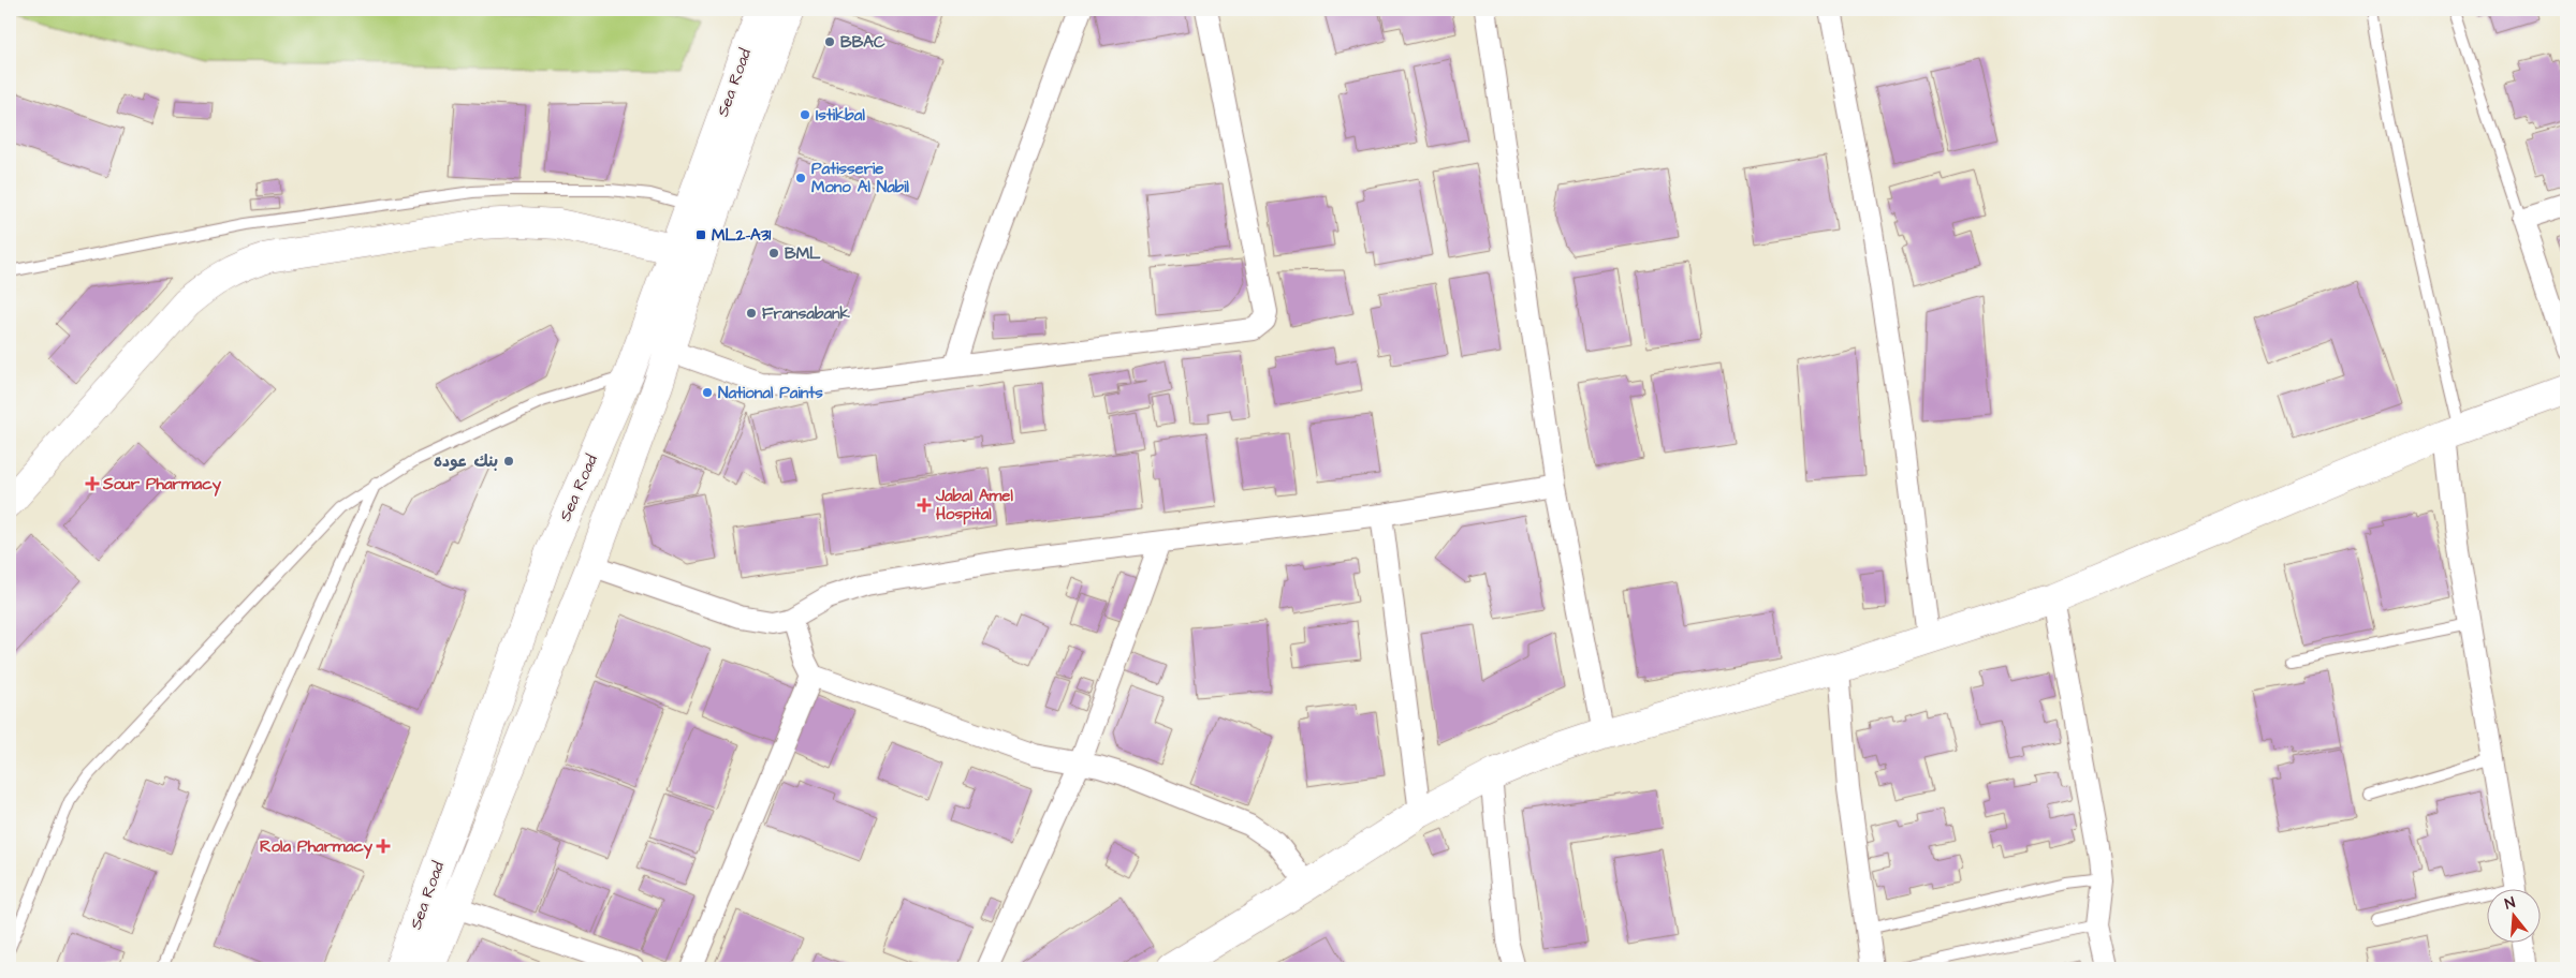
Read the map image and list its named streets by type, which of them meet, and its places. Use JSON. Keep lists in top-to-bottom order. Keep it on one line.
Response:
{"streets":{"main road":["Sea Road"]},"places":{"other":["BBAC","Istikbal","Patisserie Mono Al Nabil","BML","Fransabank","National Paints","بنك عوده"],"transit":["ML2-A31"],"health":["Sour Pharmacy","Jabal Amel Hospital","Rola Pharmacy"]},"north":"top"}
